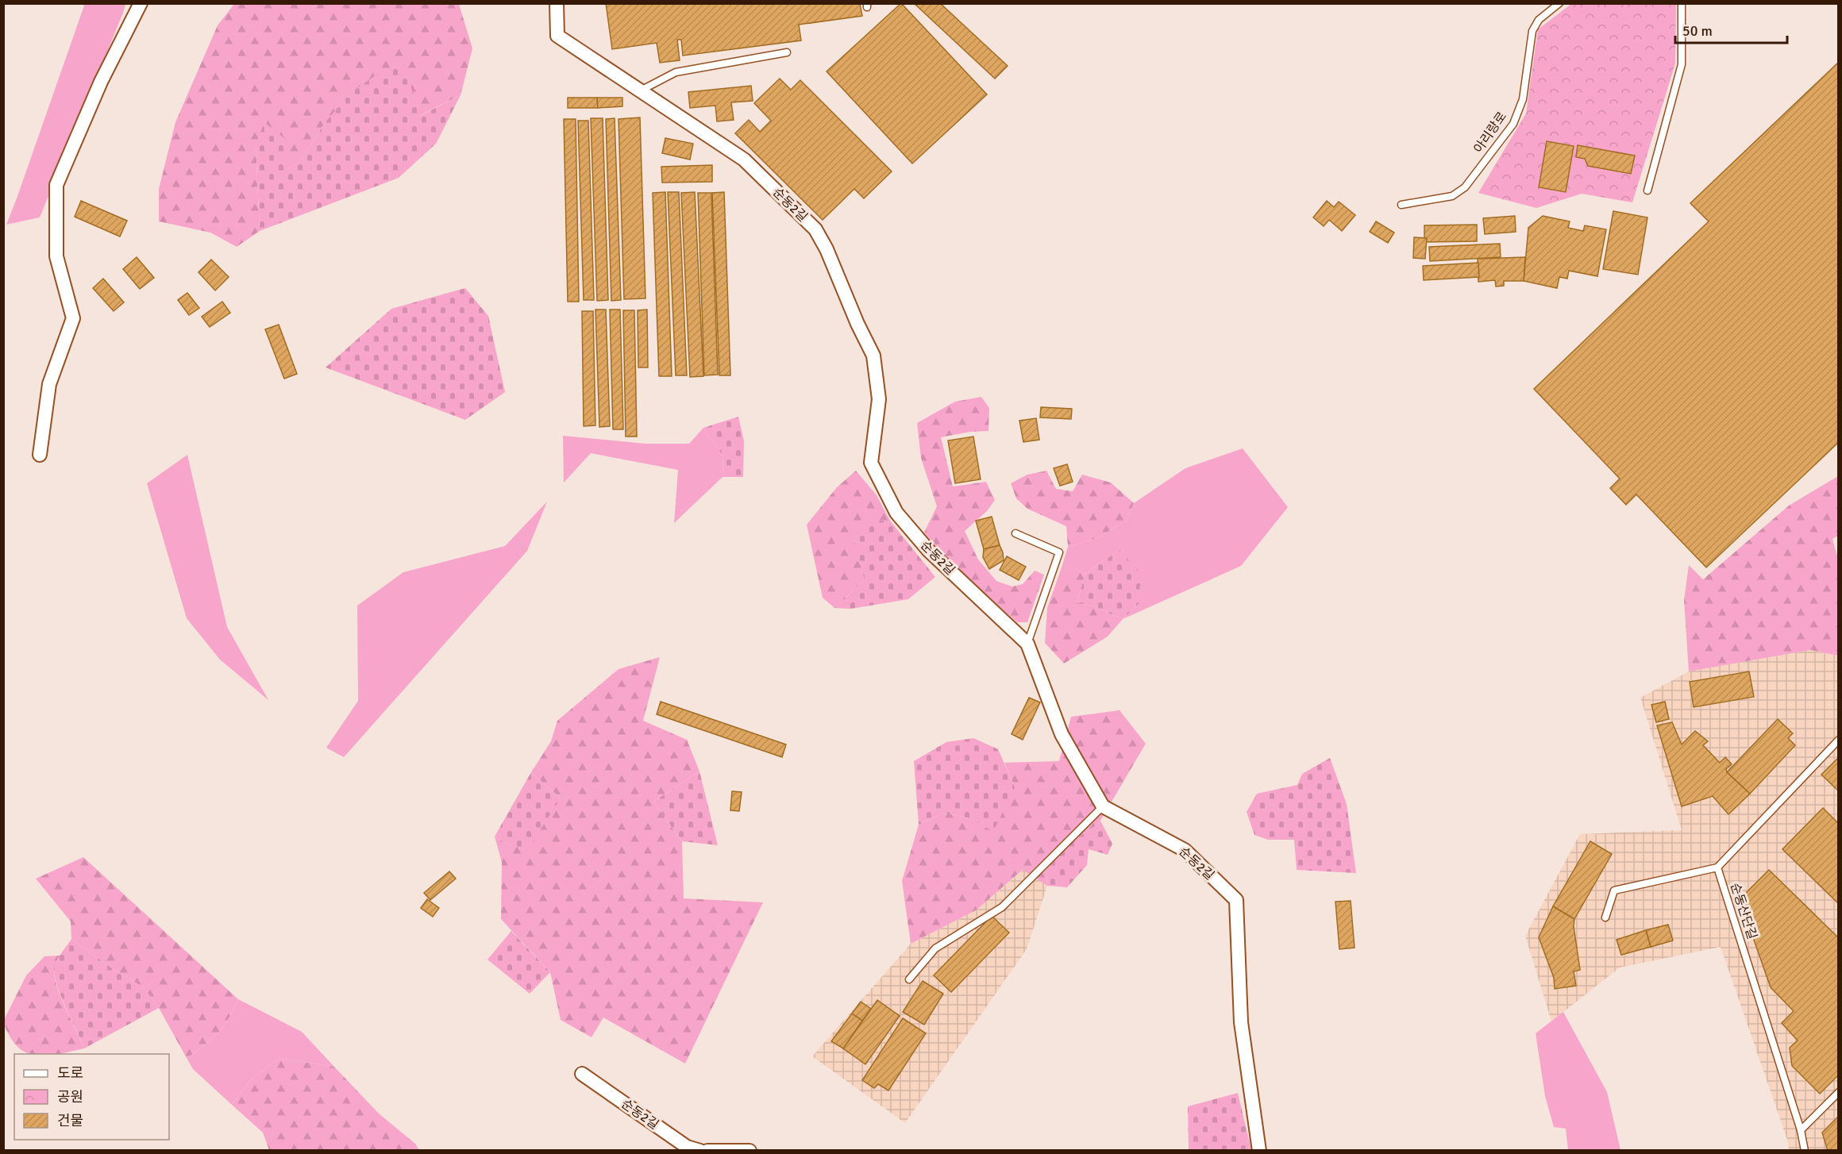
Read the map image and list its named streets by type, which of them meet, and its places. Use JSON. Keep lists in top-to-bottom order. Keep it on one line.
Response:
{"streets":{"street":["순동2길"],"lane":["아리랑로","순동산단길"]},"legend":["도로","공원","건물"],"scale_bar":"50 m"}
